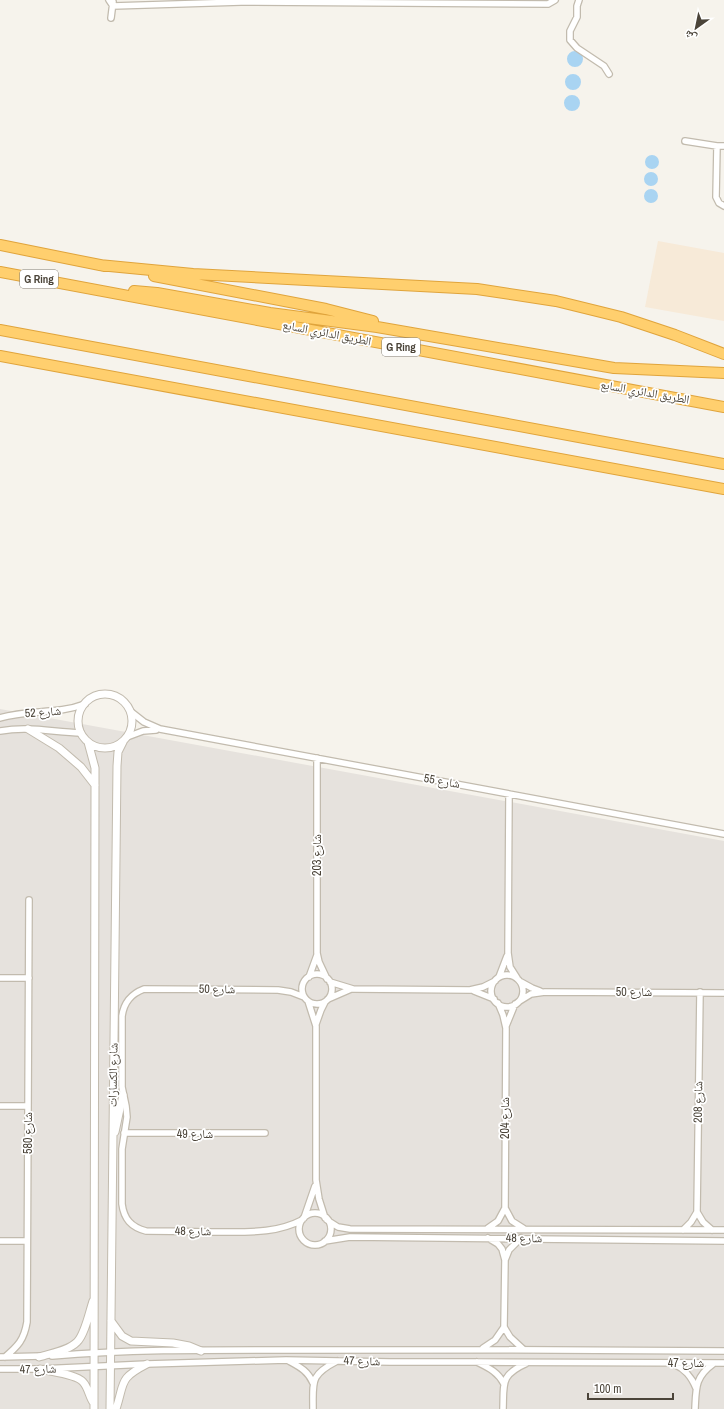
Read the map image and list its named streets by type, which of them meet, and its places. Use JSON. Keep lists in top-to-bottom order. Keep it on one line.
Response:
{"streets":{"highway":["G Ring","الطريق الدائري السابع"],"street":["شارع 52","شارع 55","شارع 203","شارع 50","شارع الكسارات","شارع 208","شارع 204","شارع 580","شارع 49","شارع 48","شارع 47"]},"crossings":[["شارع 52","شارع 55"],["شارع 52","شارع الكسارات"],["شارع 55","شارع 203"],["شارع 55","شارع الكسارات"],["شارع 203","شارع 50"],["شارع 50","شارع الكسارات"],["شارع 50","شارع 208"],["شارع 50","شارع 204"],["شارع الكسارات","شارع 49"],["شارع الكسارات","شارع 48"],["شارع الكسارات","شارع 47"],["شارع 580","شارع 47"]],"scale_bar":"100 m","north":"bottom left"}
